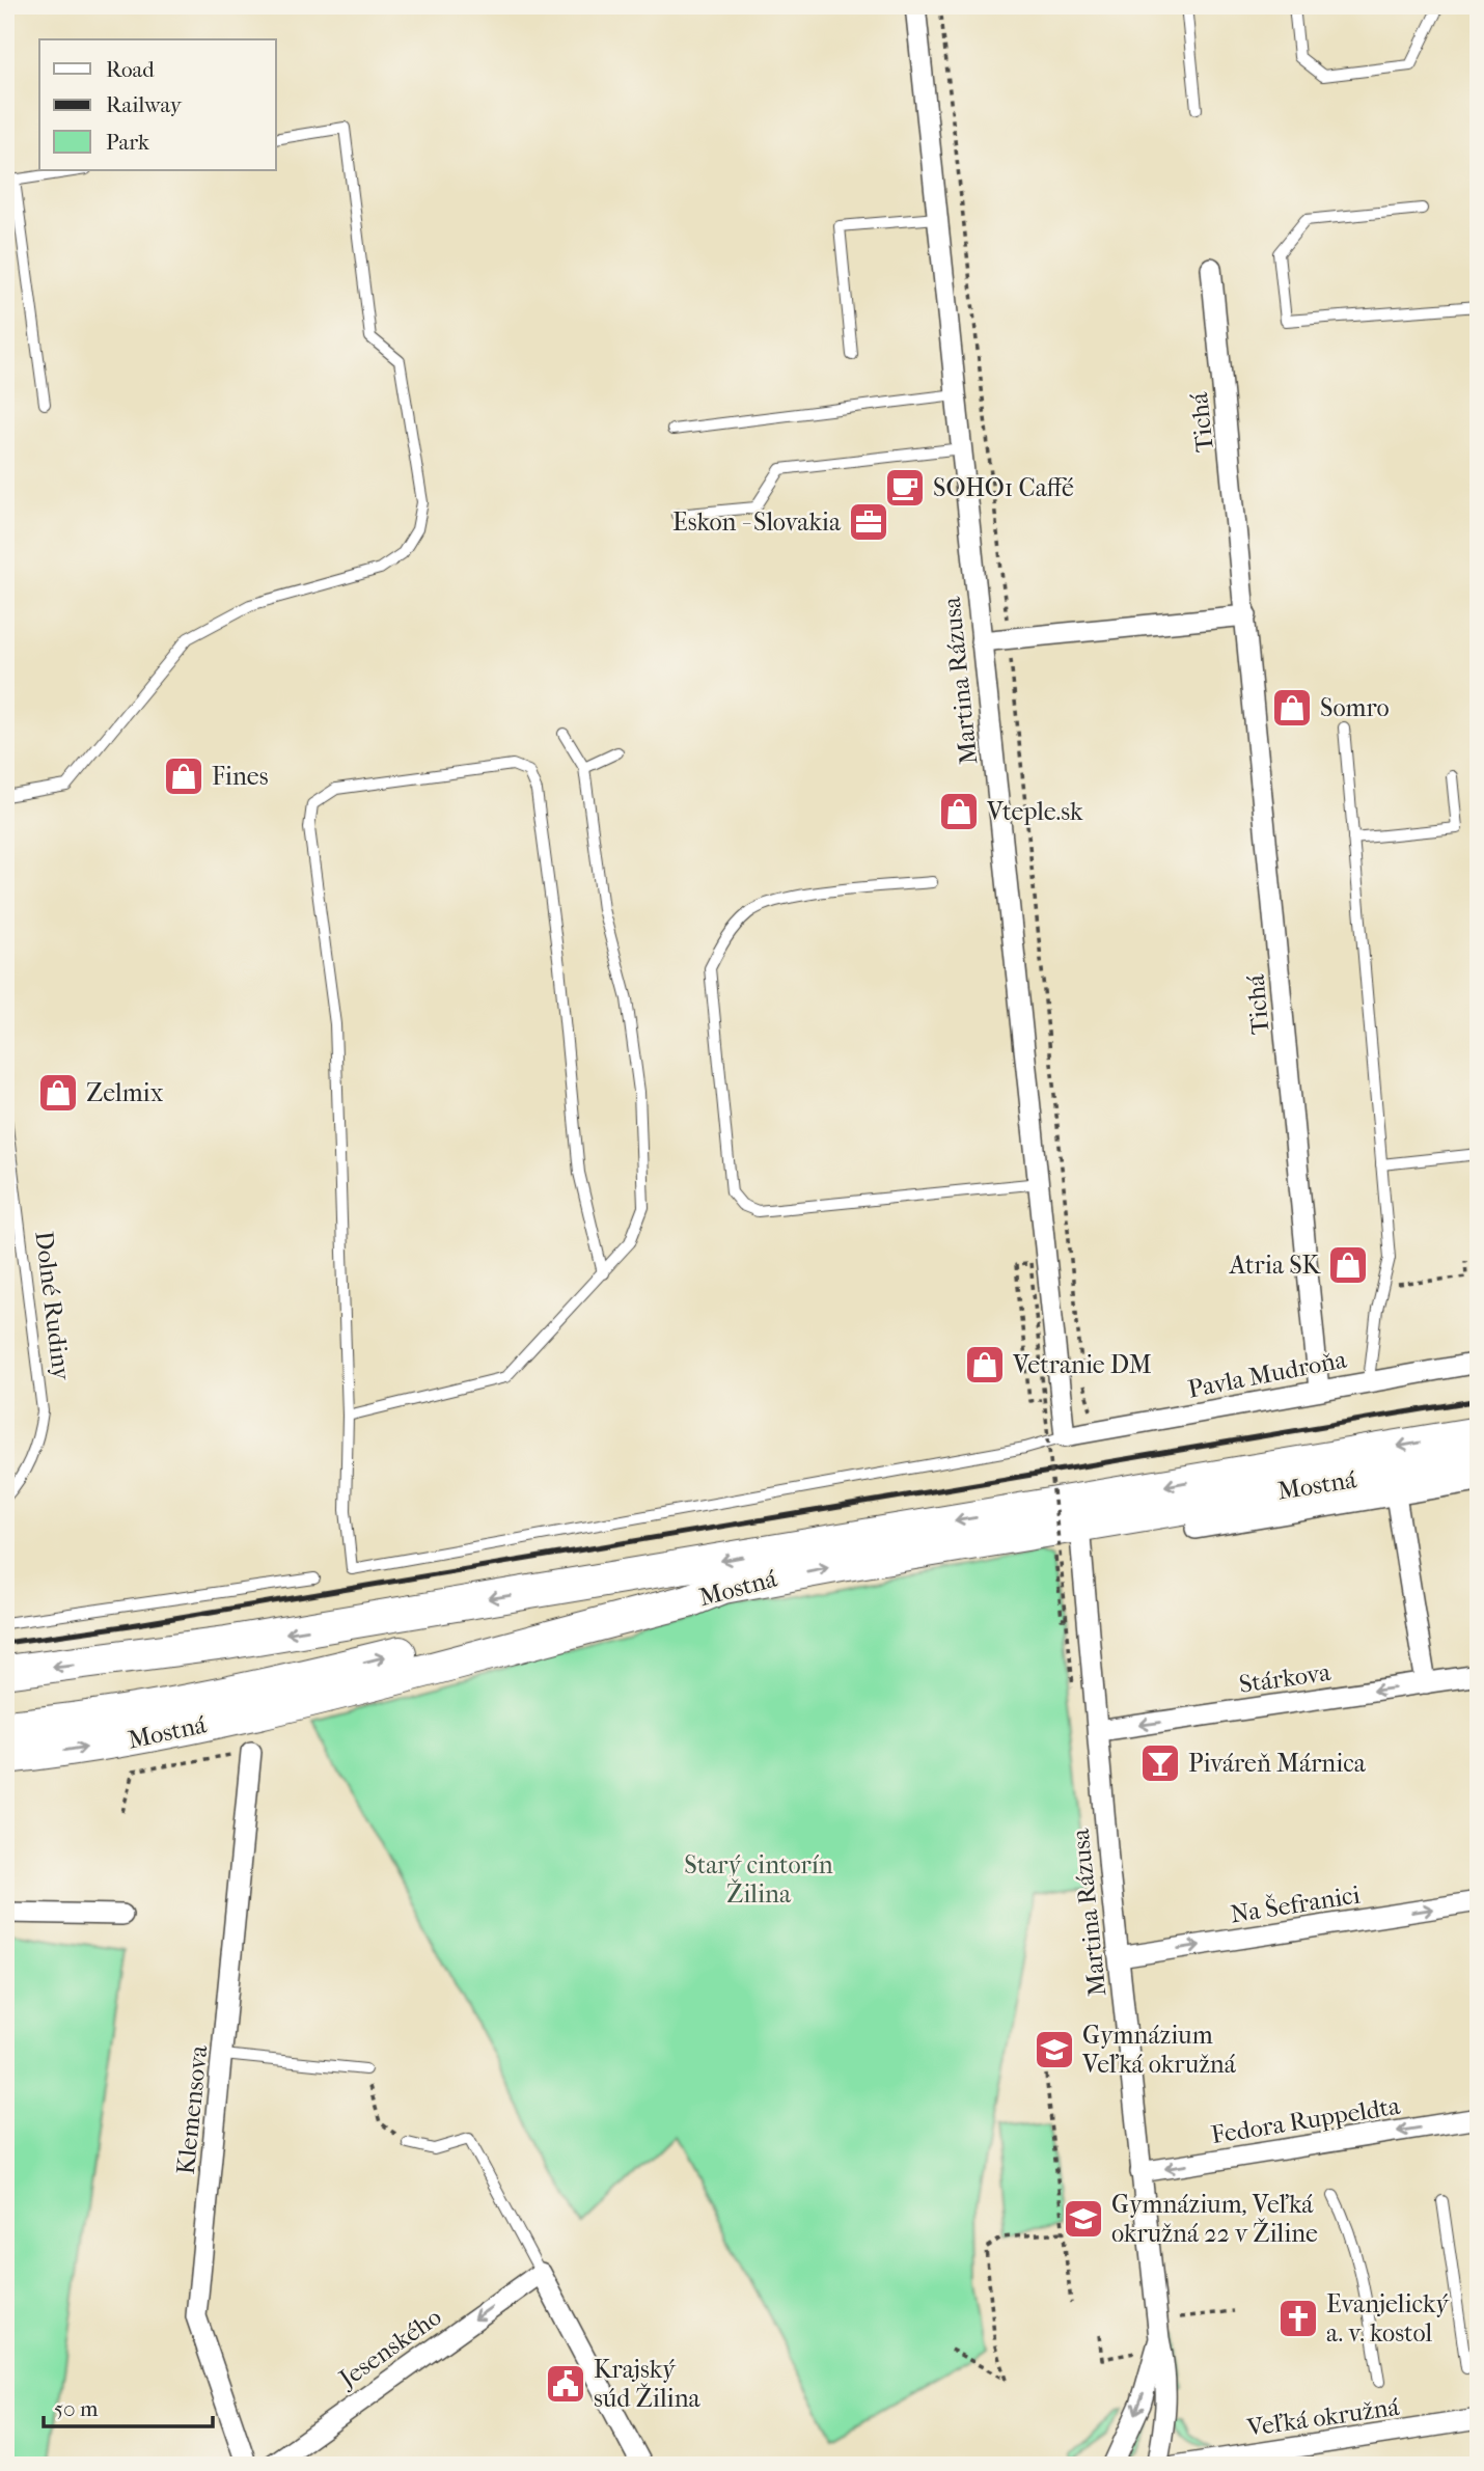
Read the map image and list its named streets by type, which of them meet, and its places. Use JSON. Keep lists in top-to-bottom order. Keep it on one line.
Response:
{"streets":{"main road":["Mostná"],"street":["Tichá","Martina Rázusa","Pavla Mudroňa","Stárkova","Na Šefranici","Klemensova","Fedora Ruppeldta","Jesenského","Veľká okružná"],"lane":["Dolné Rudiny"]},"crossings":[["Tichá","Pavla Mudroňa"],["Martina Rázusa","Pavla Mudroňa"],["Martina Rázusa","Mostná"],["Martina Rázusa","Stárkova"],["Martina Rázusa","Na Šefranici"],["Martina Rázusa","Fedora Ruppeldta"]],"one_way":["Stárkova","Na Šefranici","Fedora Ruppeldta","Jesenského"],"parks":["Starý cintorín Žilina"],"places":{"cafe":["SOHO1 Caffé"],"office":["Eskon - Slovakia"],"shop":["Somro","Fines","Vteple.sk","Zelmix","Atria SK","Vetranie DM"],"bar":["Piváreň Márnica"],"school or university":["Gymnázium Veľká okružná","Gymnázium, Veľká okružná 22 v Žiline"],"church":["Evanjelický a. v. kostol"],"public building":["Krajský súd Žilina"]},"legend":["Road","Railway","Park"],"scale_bar":"50 m"}
